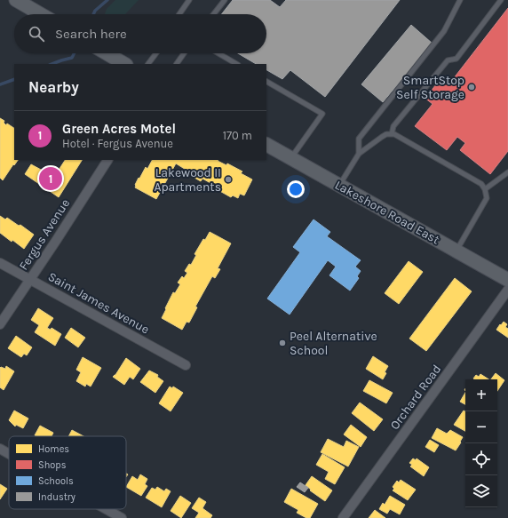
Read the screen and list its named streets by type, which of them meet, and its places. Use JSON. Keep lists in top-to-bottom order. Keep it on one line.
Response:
{"streets":{"main road":["Lakeshore Road East"],"street":["Fergus Avenue","Saint James Avenue","Orchard Road"]},"crossings":[["Lakeshore Road East","Orchard Road"],["Fergus Avenue","Saint James Avenue"]],"places":["SmartStop Self Storage","Lakewood II Apartments","Peel Alternative School"],"legend":["Homes","Shops","Schools","Industry"],"page":{"search":"Search here","heading":"Nearby","list":[{"mark":"1","name":"Green Acres Motel","note":"Hotel · Fergus Avenue","value":"170 m"}],"pins":"1","map_buttons":["+","−"]}}
